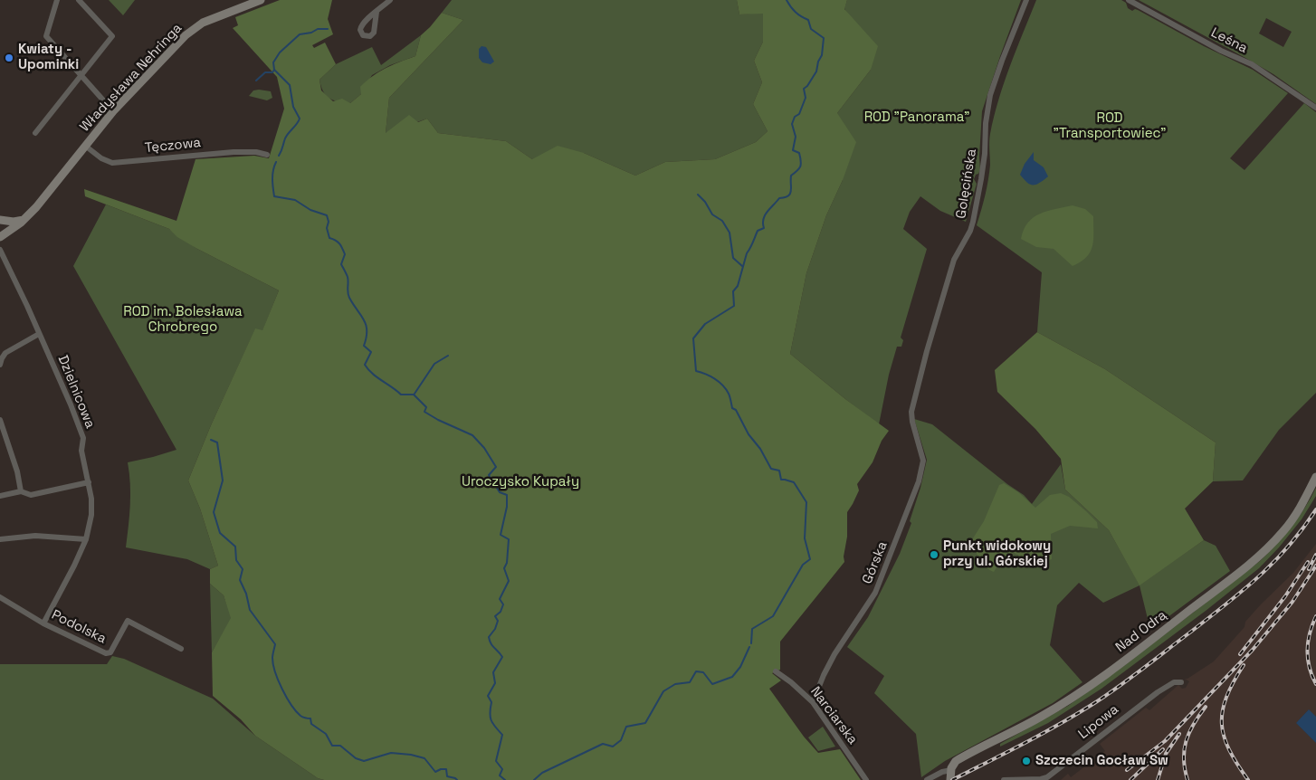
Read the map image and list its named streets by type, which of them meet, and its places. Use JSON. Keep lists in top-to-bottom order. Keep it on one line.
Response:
{"streets":{"street":["Leśna","Władysława Nehringa","Tęczowa","Golęcińska","Dzielnicowa","Górska","Podolska","Nad Odrą","Narciarska","Lipowa"]},"crossings":[["Władysława Nehringa","Tęczowa"],["Golęcińska","Górska"],["Dzielnicowa","Podolska"],["Górska","Narciarska"]],"parks":["ROD \"Panorama\"","ROD \"Transportowiec\"","ROD im. Bolesława Chrobrego","Uroczysko Kupały"],"places":["Kwiaty - Upominki","Punkt widokowy przy ul. Górskiej","Szczecin Gocław Sw"]}
